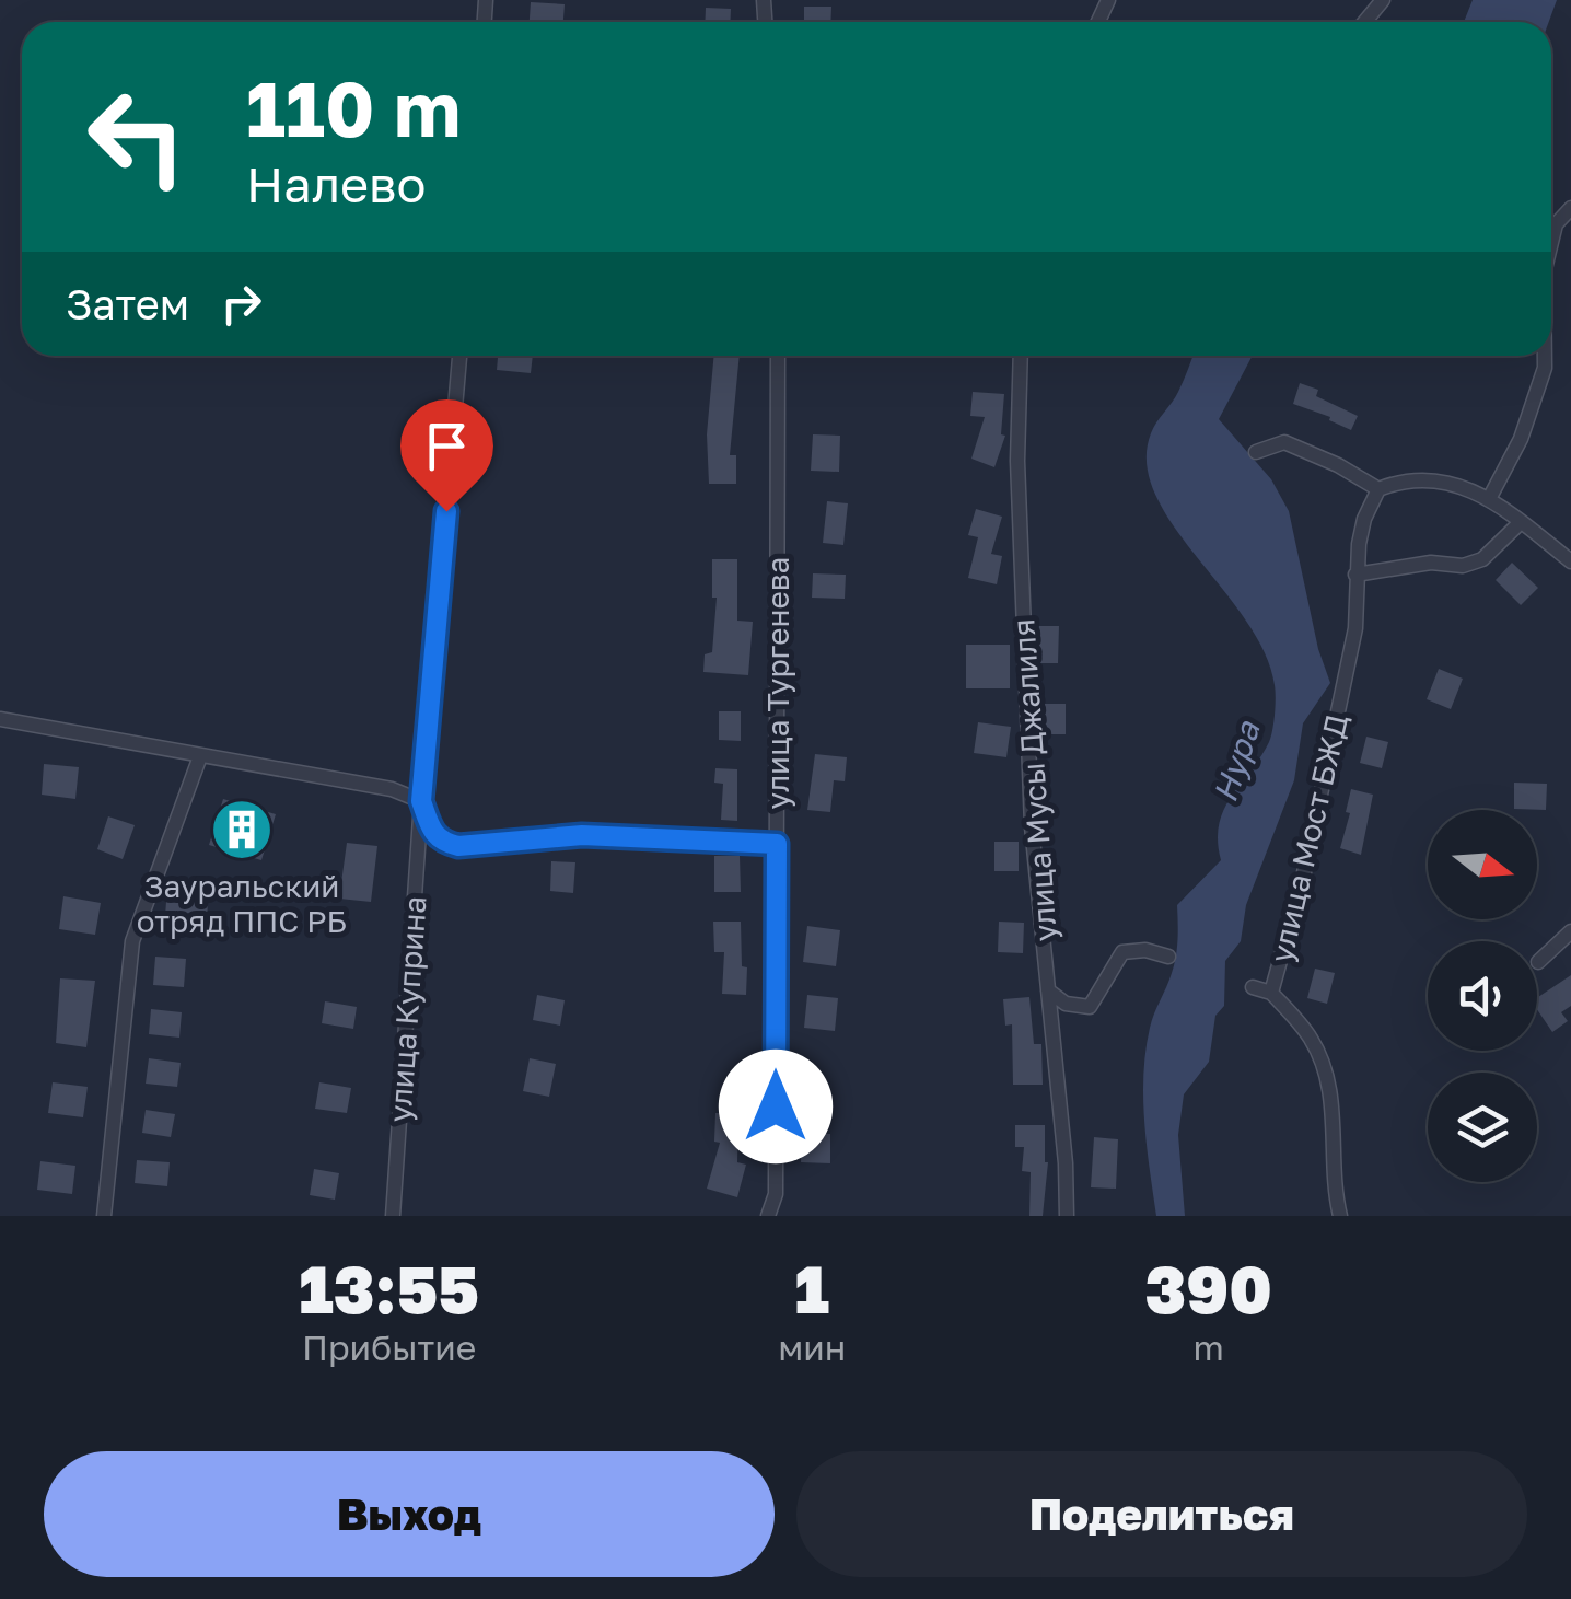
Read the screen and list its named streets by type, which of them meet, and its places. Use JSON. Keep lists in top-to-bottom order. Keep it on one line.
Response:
{"streets":{"street":["улица Тургенева","улица Мусы Джалиля","улица Мост БЖД","улица Куприна"]},"water":["Нура"],"places":{"building":["Зауральский отряд ППС РБ"]},"north":"right","page":{"turn":["110 m","Налево"],"then":"Затем","eta":["13:55","Прибытие","1","мин","390","m"],"buttons":["Выход","Поделиться"]}}
